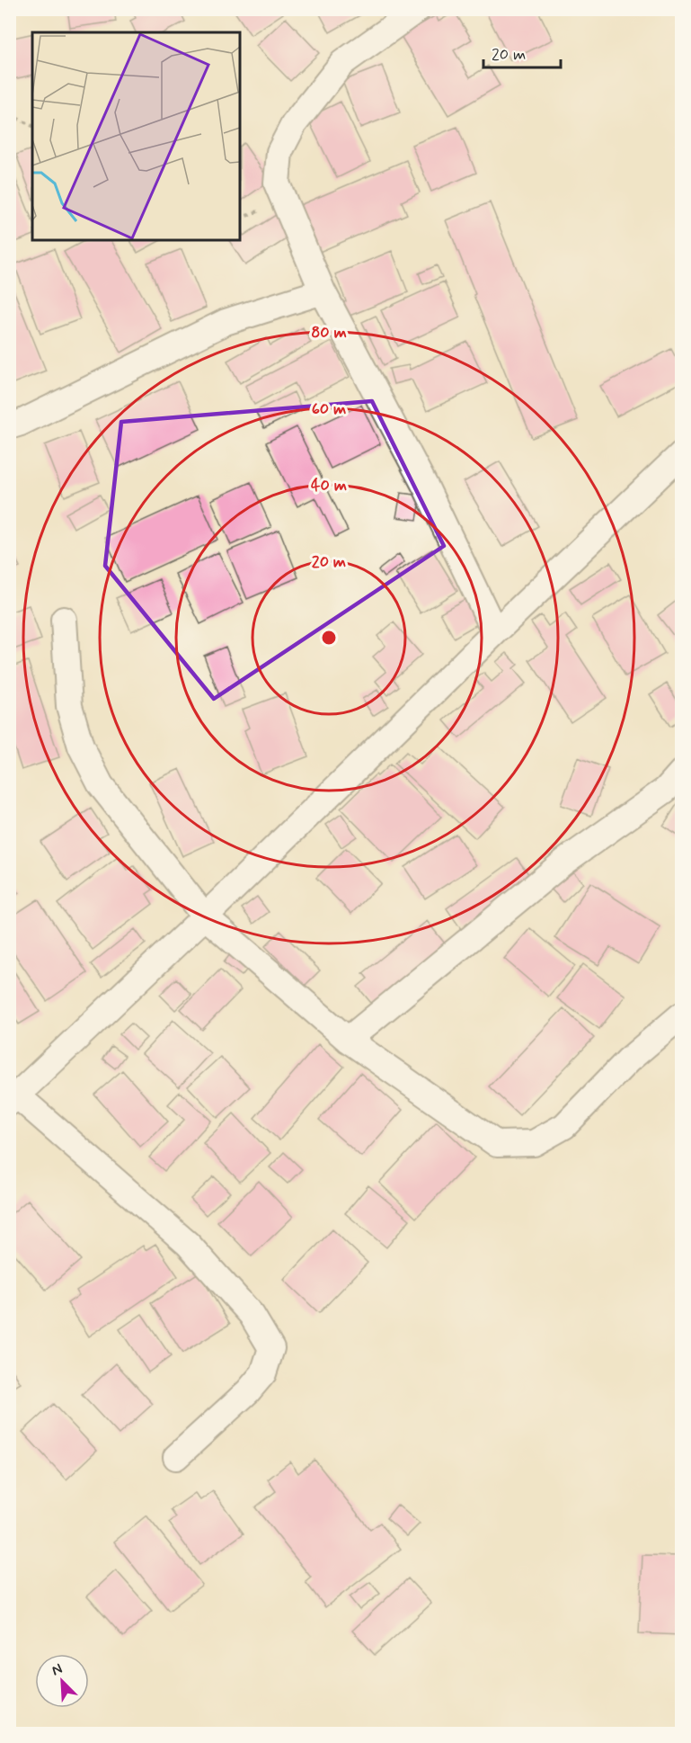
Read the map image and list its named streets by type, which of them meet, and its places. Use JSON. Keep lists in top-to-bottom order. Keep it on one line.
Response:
{"scale_bar":"20 m","north":"top left","rings":["80 m","60 m","40 m","20 m"]}
